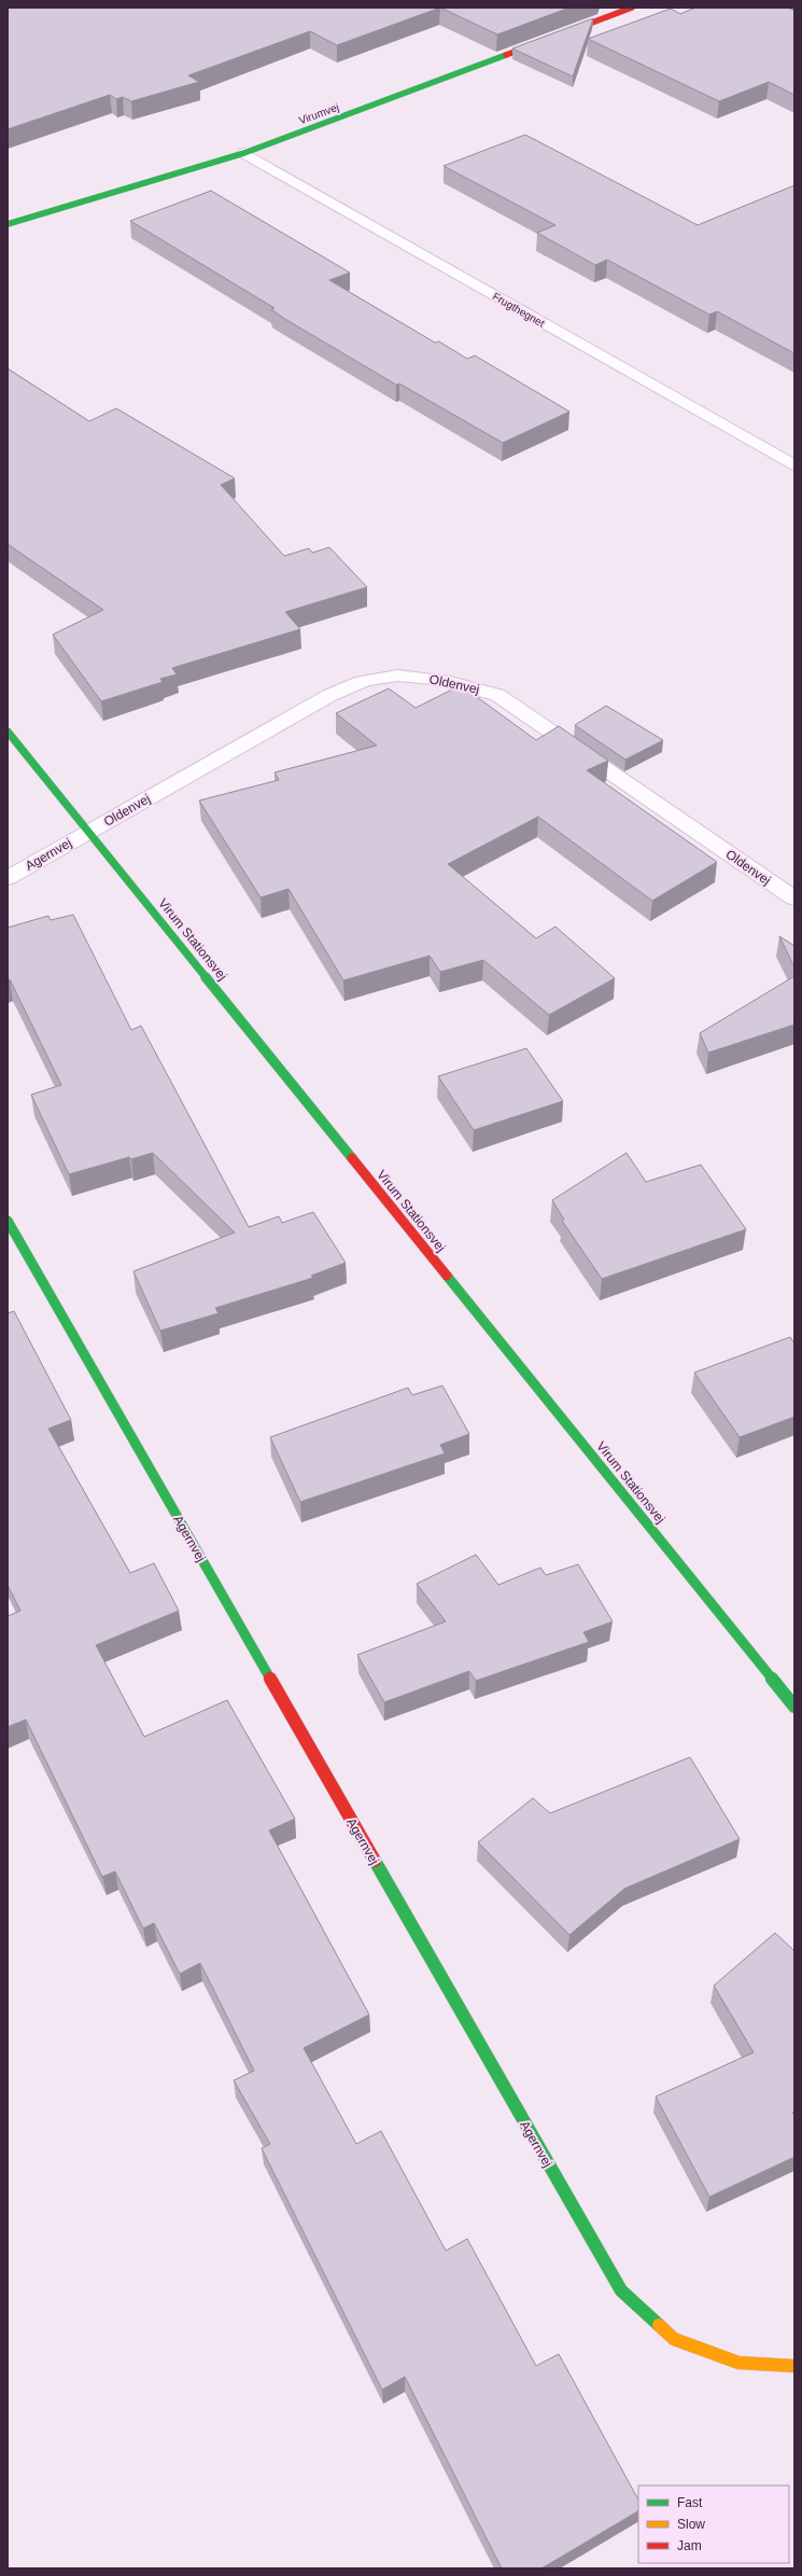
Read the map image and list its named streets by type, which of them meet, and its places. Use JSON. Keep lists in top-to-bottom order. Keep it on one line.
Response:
{"streets":{"street":["Virumvej","Frugthegnet","Oldenvej","Agernvej","Virum Stationsvej"]},"crossings":[["Virumvej","Frugthegnet"],["Oldenvej","Agernvej"],["Oldenvej","Virum Stationsvej"],["Agernvej","Virum Stationsvej"]],"legend":["Fast","Slow","Jam"]}
